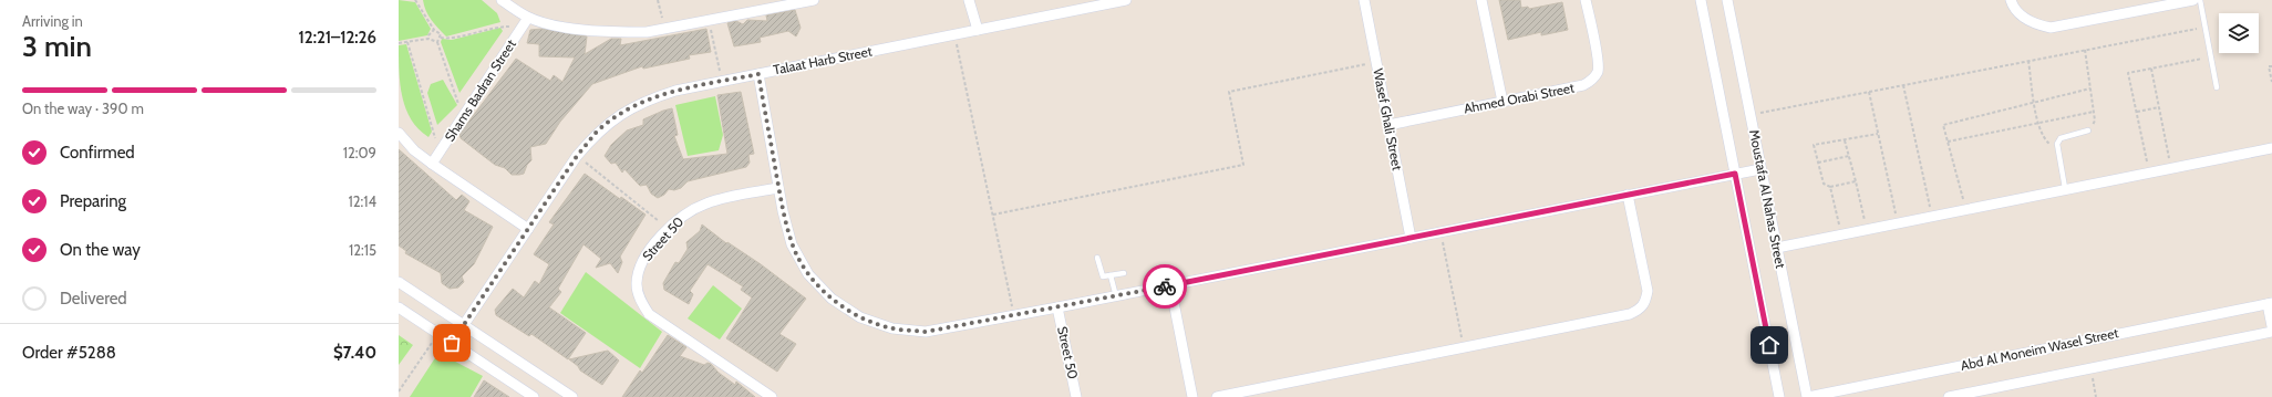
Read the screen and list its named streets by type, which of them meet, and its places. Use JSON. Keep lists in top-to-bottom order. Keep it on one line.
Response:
{"streets":{"street":["Talaat Harb Street","Shams Badran Street","Ahmed Orabi Street","Wasef Ghali Street","Moustafa Al Nahas Street","Street 50","Abd Al Moneim Wasel Street"]},"crossings":[["Ahmed Orabi Street","Wasef Ghali Street"],["Moustafa Al Nahas Street","Abd Al Moneim Wasel Street"]],"page":{"heading":["3 min","Arriving in","12:21–12:26"],"panel":["Order #5288","$7.40"],"bar":"On the way · 390 m","list":[["Confirmed","12:09"],["Preparing","12:14"],["On the way","12:15"],"Delivered"]}}
